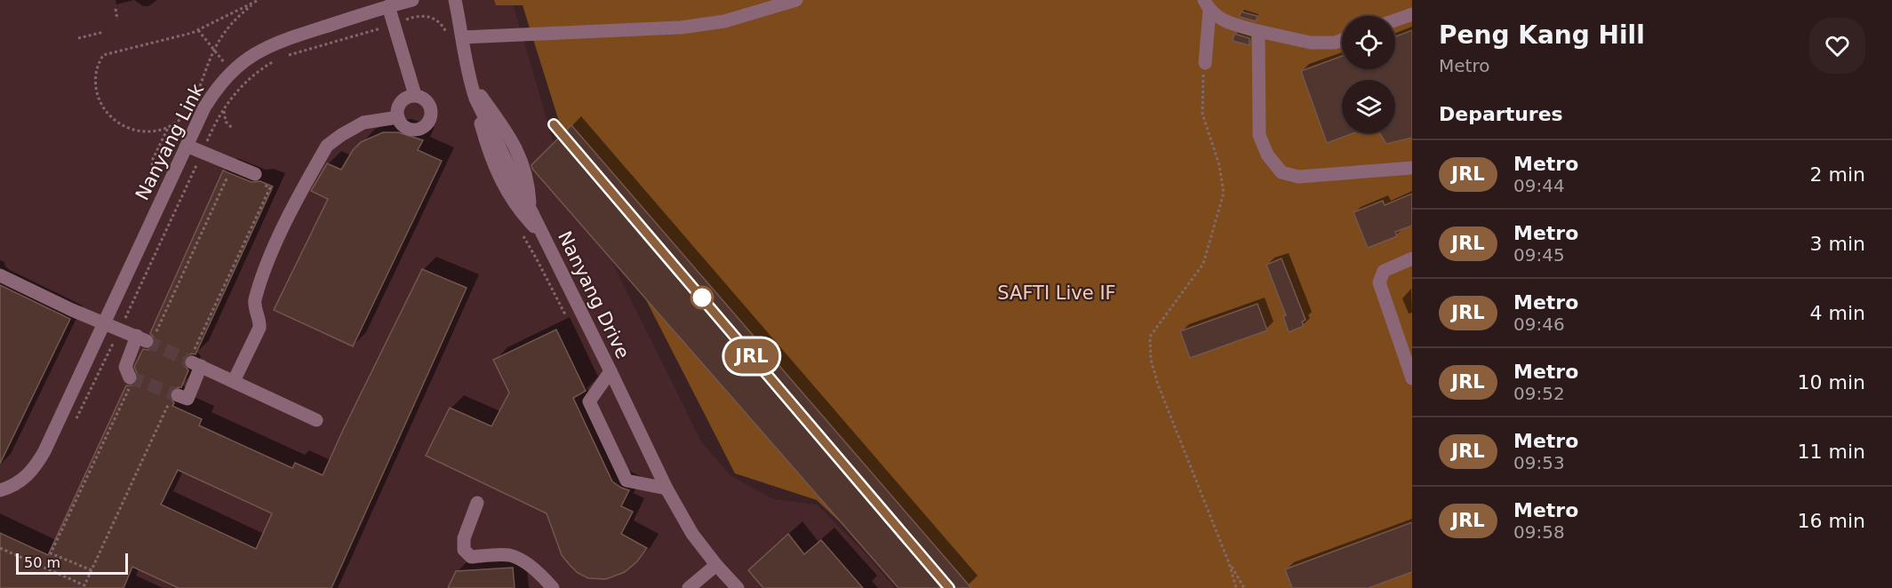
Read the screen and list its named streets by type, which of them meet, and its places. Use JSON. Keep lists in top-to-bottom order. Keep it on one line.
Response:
{"streets":{"street":["Nanyang Link","Nanyang Drive"]},"parks":["SAFTI Live IF"],"lines":["metro line JRL"],"scale_bar":"50 m","page":{"on_map":"JRL","heading":[["Peng Kang Hill","Metro"],"Departures"],"list":[{"mark":"JRL","name":"Metro","note":"09:44","value":"2 min"},{"mark":"JRL","name":"Metro","note":"09:45","value":"3 min"},{"mark":"JRL","name":"Metro","note":"09:46","value":"4 min"},{"mark":"JRL","name":"Metro","note":"09:52","value":"10 min"},{"mark":"JRL","name":"Metro","note":"09:53","value":"11 min"},{"mark":"JRL","name":"Metro","note":"09:58","value":"16 min"}],"scale":"50 m"}}
